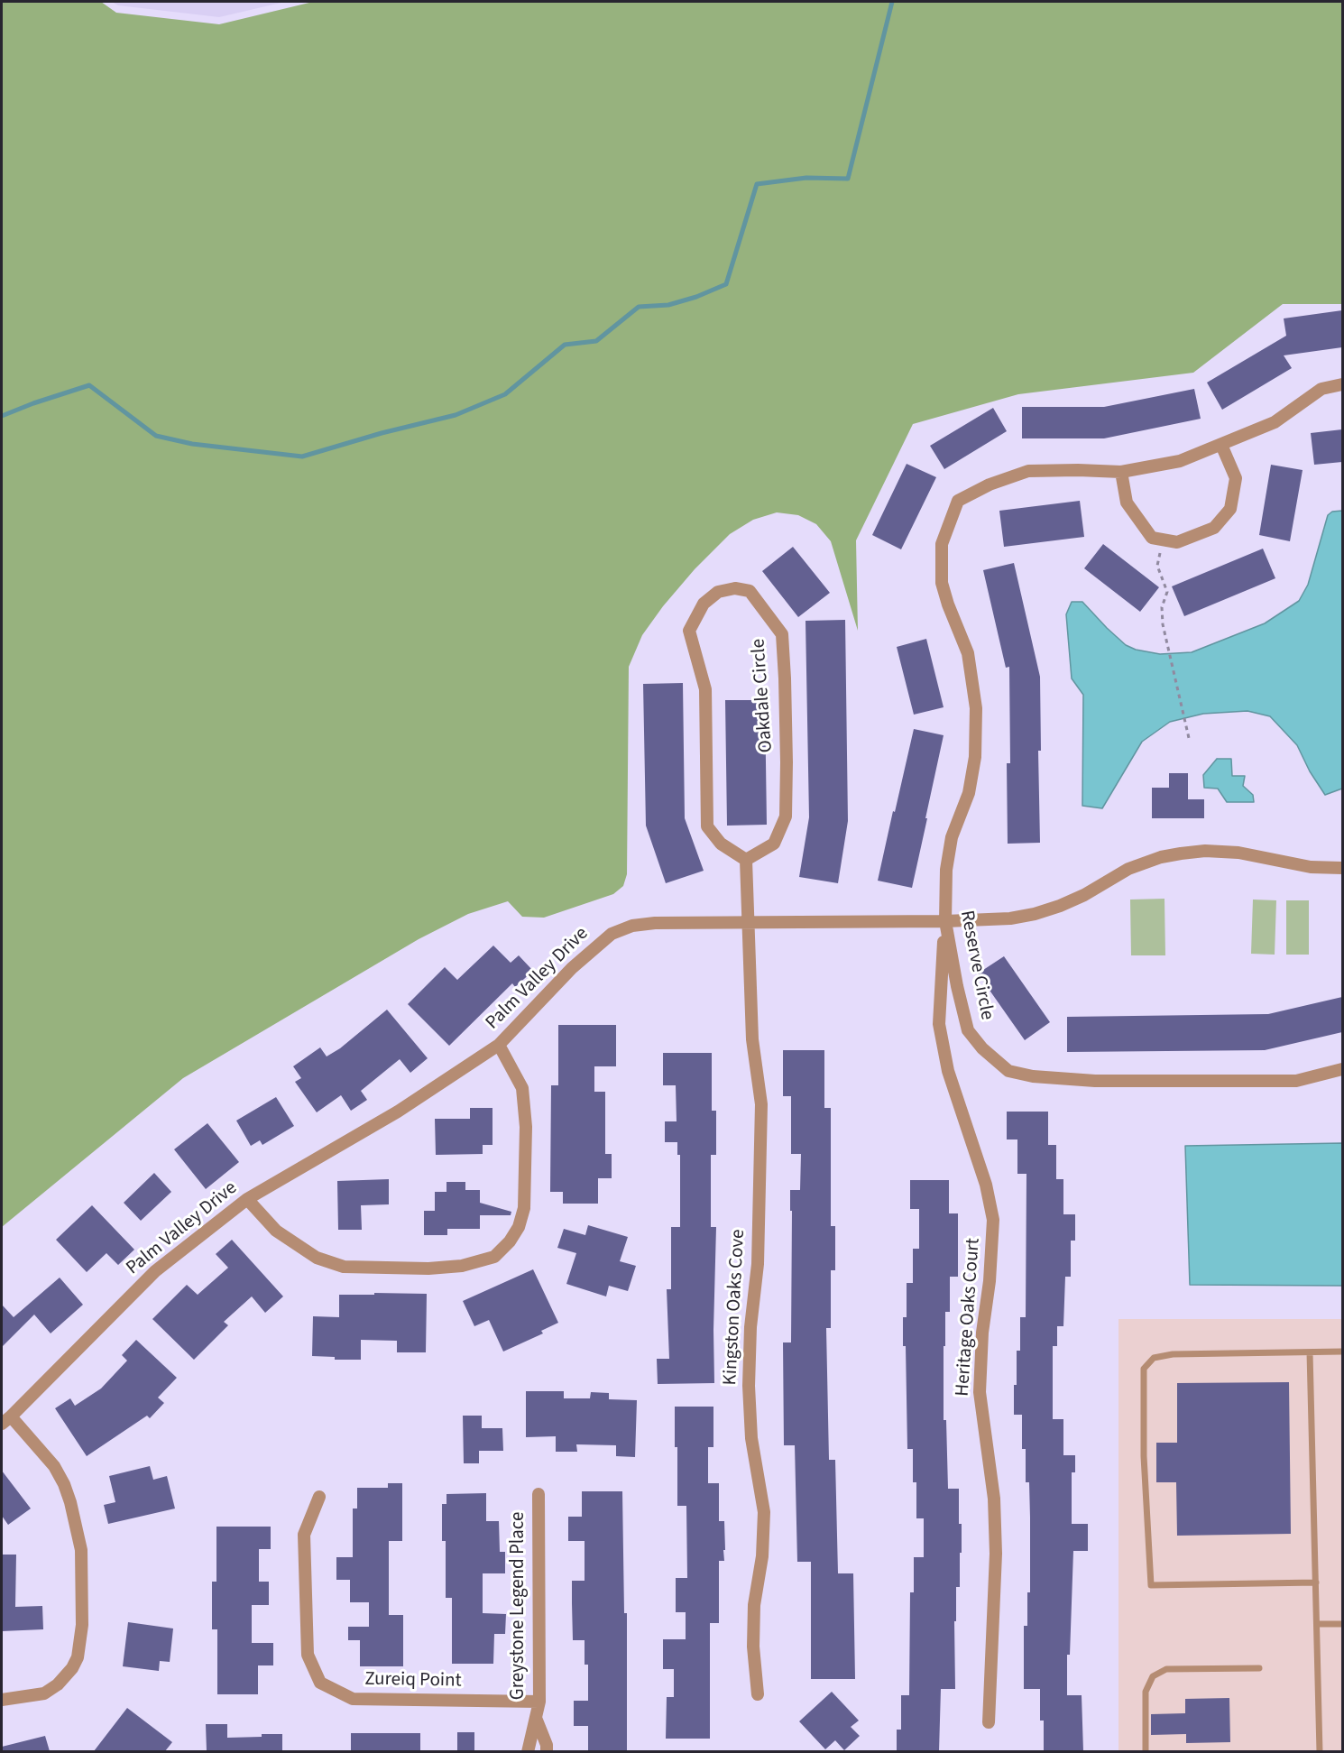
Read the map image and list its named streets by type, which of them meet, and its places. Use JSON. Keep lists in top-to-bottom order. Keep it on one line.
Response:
{"streets":{"street":["Oakdale Circle","Reserve Circle","Palm Valley Drive","Kingston Oaks Cove","Heritage Oaks Court","Greystone Legend Place","Zureiq Point"]},"crossings":[["Reserve Circle","Palm Valley Drive"],["Reserve Circle","Heritage Oaks Court"],["Palm Valley Drive","Kingston Oaks Cove"],["Palm Valley Drive","Heritage Oaks Court"],["Greystone Legend Place","Zureiq Point"]]}
